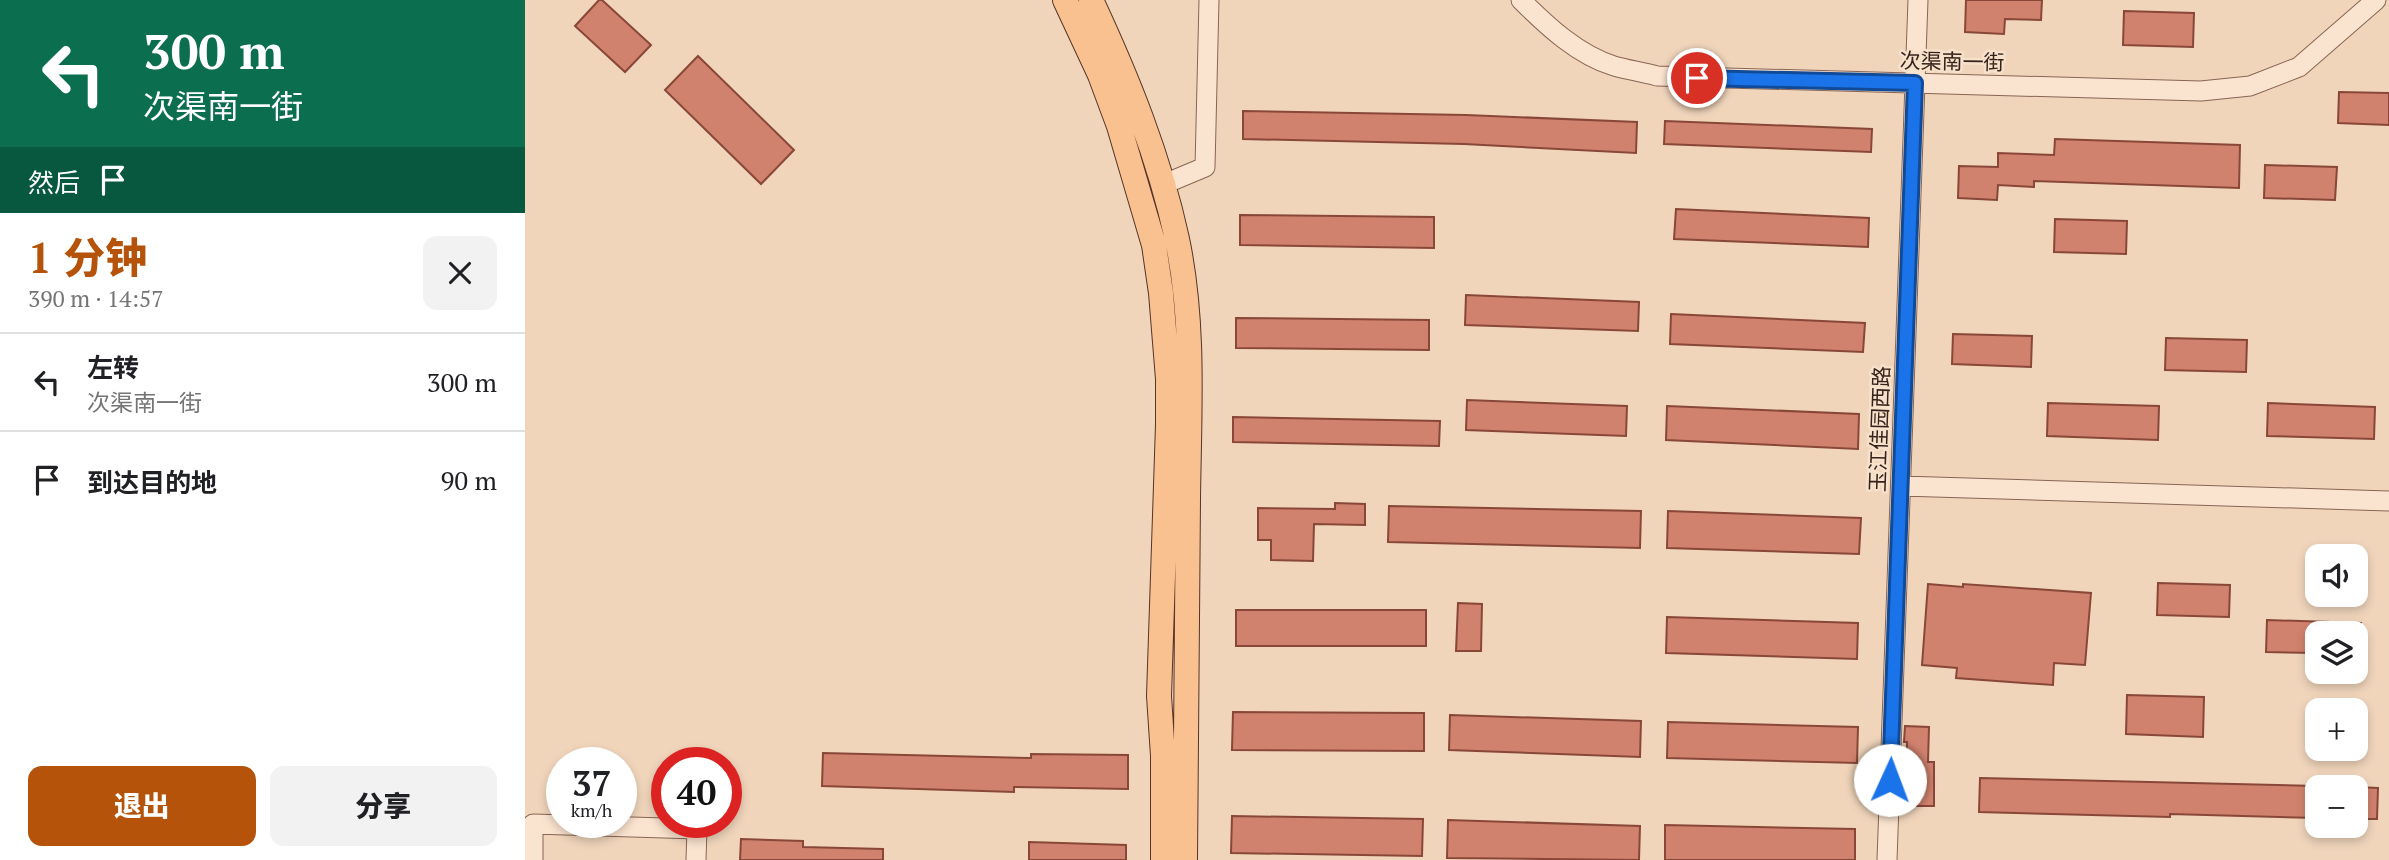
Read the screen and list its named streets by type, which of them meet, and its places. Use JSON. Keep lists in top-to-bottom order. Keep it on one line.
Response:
{"streets":{"street":["次渠南一街","玉江佳园西路"]},"crossings":[["次渠南一街","玉江佳园西路"]],"page":{"turn":["300 m","次渠南一街"],"then":"然后","heading":["1 分钟","390 m · 14:57"],"list":[{"name":"左转","note":"次渠南一街","value":"300 m"},{"name":"到达目的地","value":"90 m"}],"map_buttons":["+","−"],"speed":"37 km/h","limit":"40","buttons":["退出","分享"]}}
